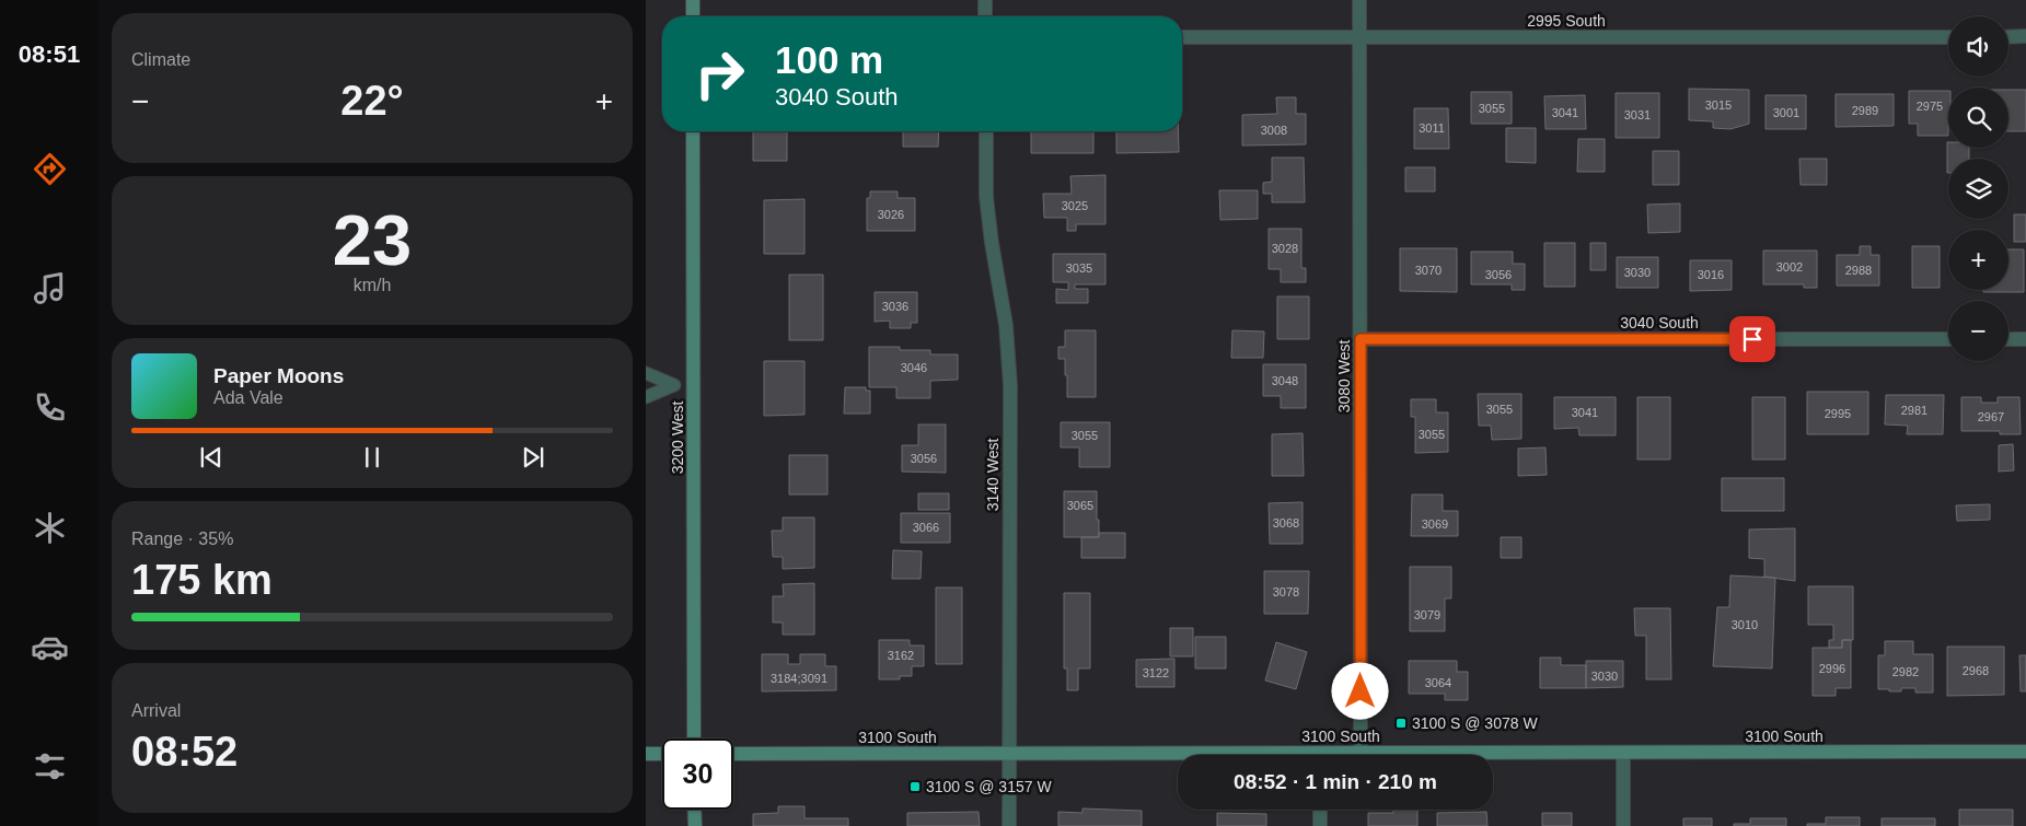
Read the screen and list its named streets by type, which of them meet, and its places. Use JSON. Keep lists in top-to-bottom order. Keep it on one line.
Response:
{"streets":{"main road":["3200 West","3100 South"],"street":["2995 South","3040 South","3080 West","3140 West"]},"crossings":[["2995 South","3080 West"],["3040 South","3080 West"],["3080 West","3100 South"],["3140 West","3100 South"]],"places":{"transit":["3100 S @ 3078 W","3100 S @ 3157 W"]},"house_numbers":["3015","2975","3055","2989","3041","3001","3031","3011","3008","3025","3026","3028","3002","3035","3070","2988","3030","3056","3016","3036","3046","3048","3055","2981","3041","2995","2967","3055","3055","3056","3065","3068","3069","3066","3078","3079","3010","3162","2996","2968","2982","3122","3030","3184;3091","3064"],"page":{"tabs":"08:51","tile":["Climate",["23","km/h"],["Range · 35%","175 km"],["Arrival","08:52"]],"map_buttons":["+","−"],"turn":["100 m","3040 South"],"heat":["−","22°","+"],"song":["Paper Moons","Ada Vale"],"limit":"30","trip":"08:52 · 1 min · 210 m"}}
